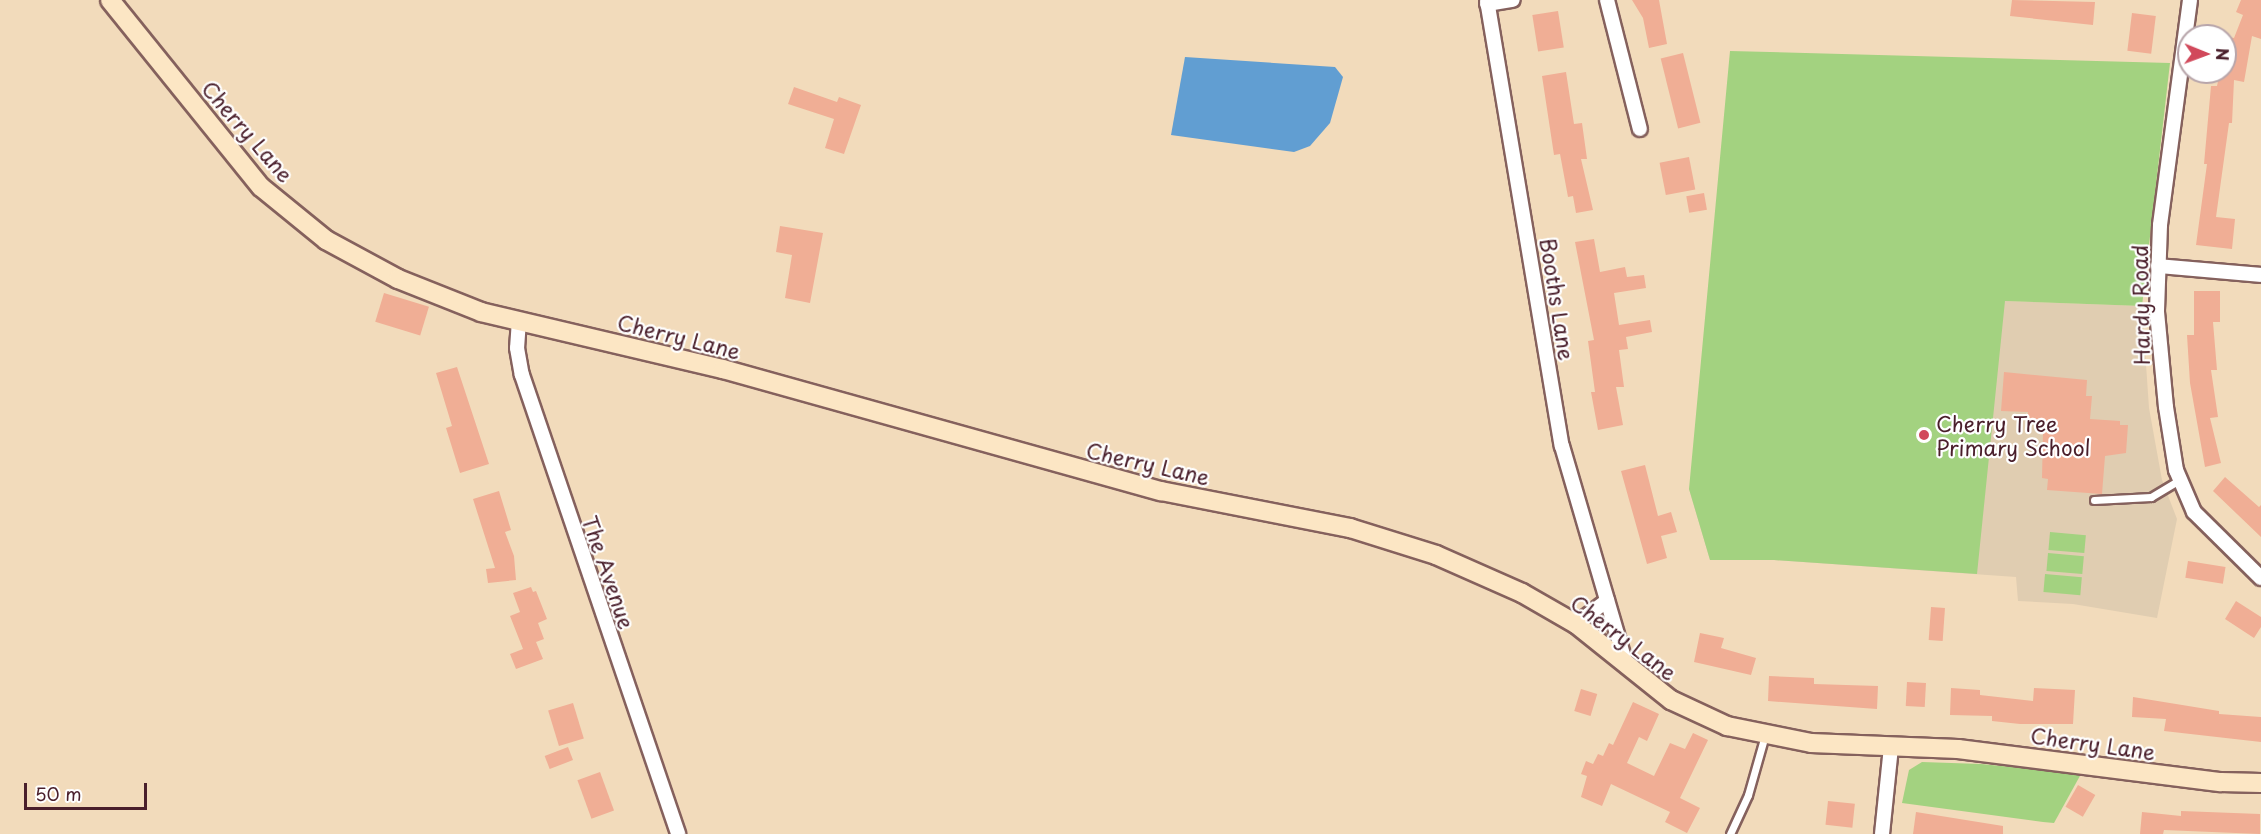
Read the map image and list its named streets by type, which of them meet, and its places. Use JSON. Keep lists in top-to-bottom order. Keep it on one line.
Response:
{"streets":{"main road":["Cherry Lane"],"street":["Booths Lane","Hardy Road","The Avenue"]},"crossings":[["Cherry Lane","Booths Lane"],["Cherry Lane","The Avenue"]],"places":["Cherry Tree Primary School"],"scale_bar":"50 m","north":"right"}
